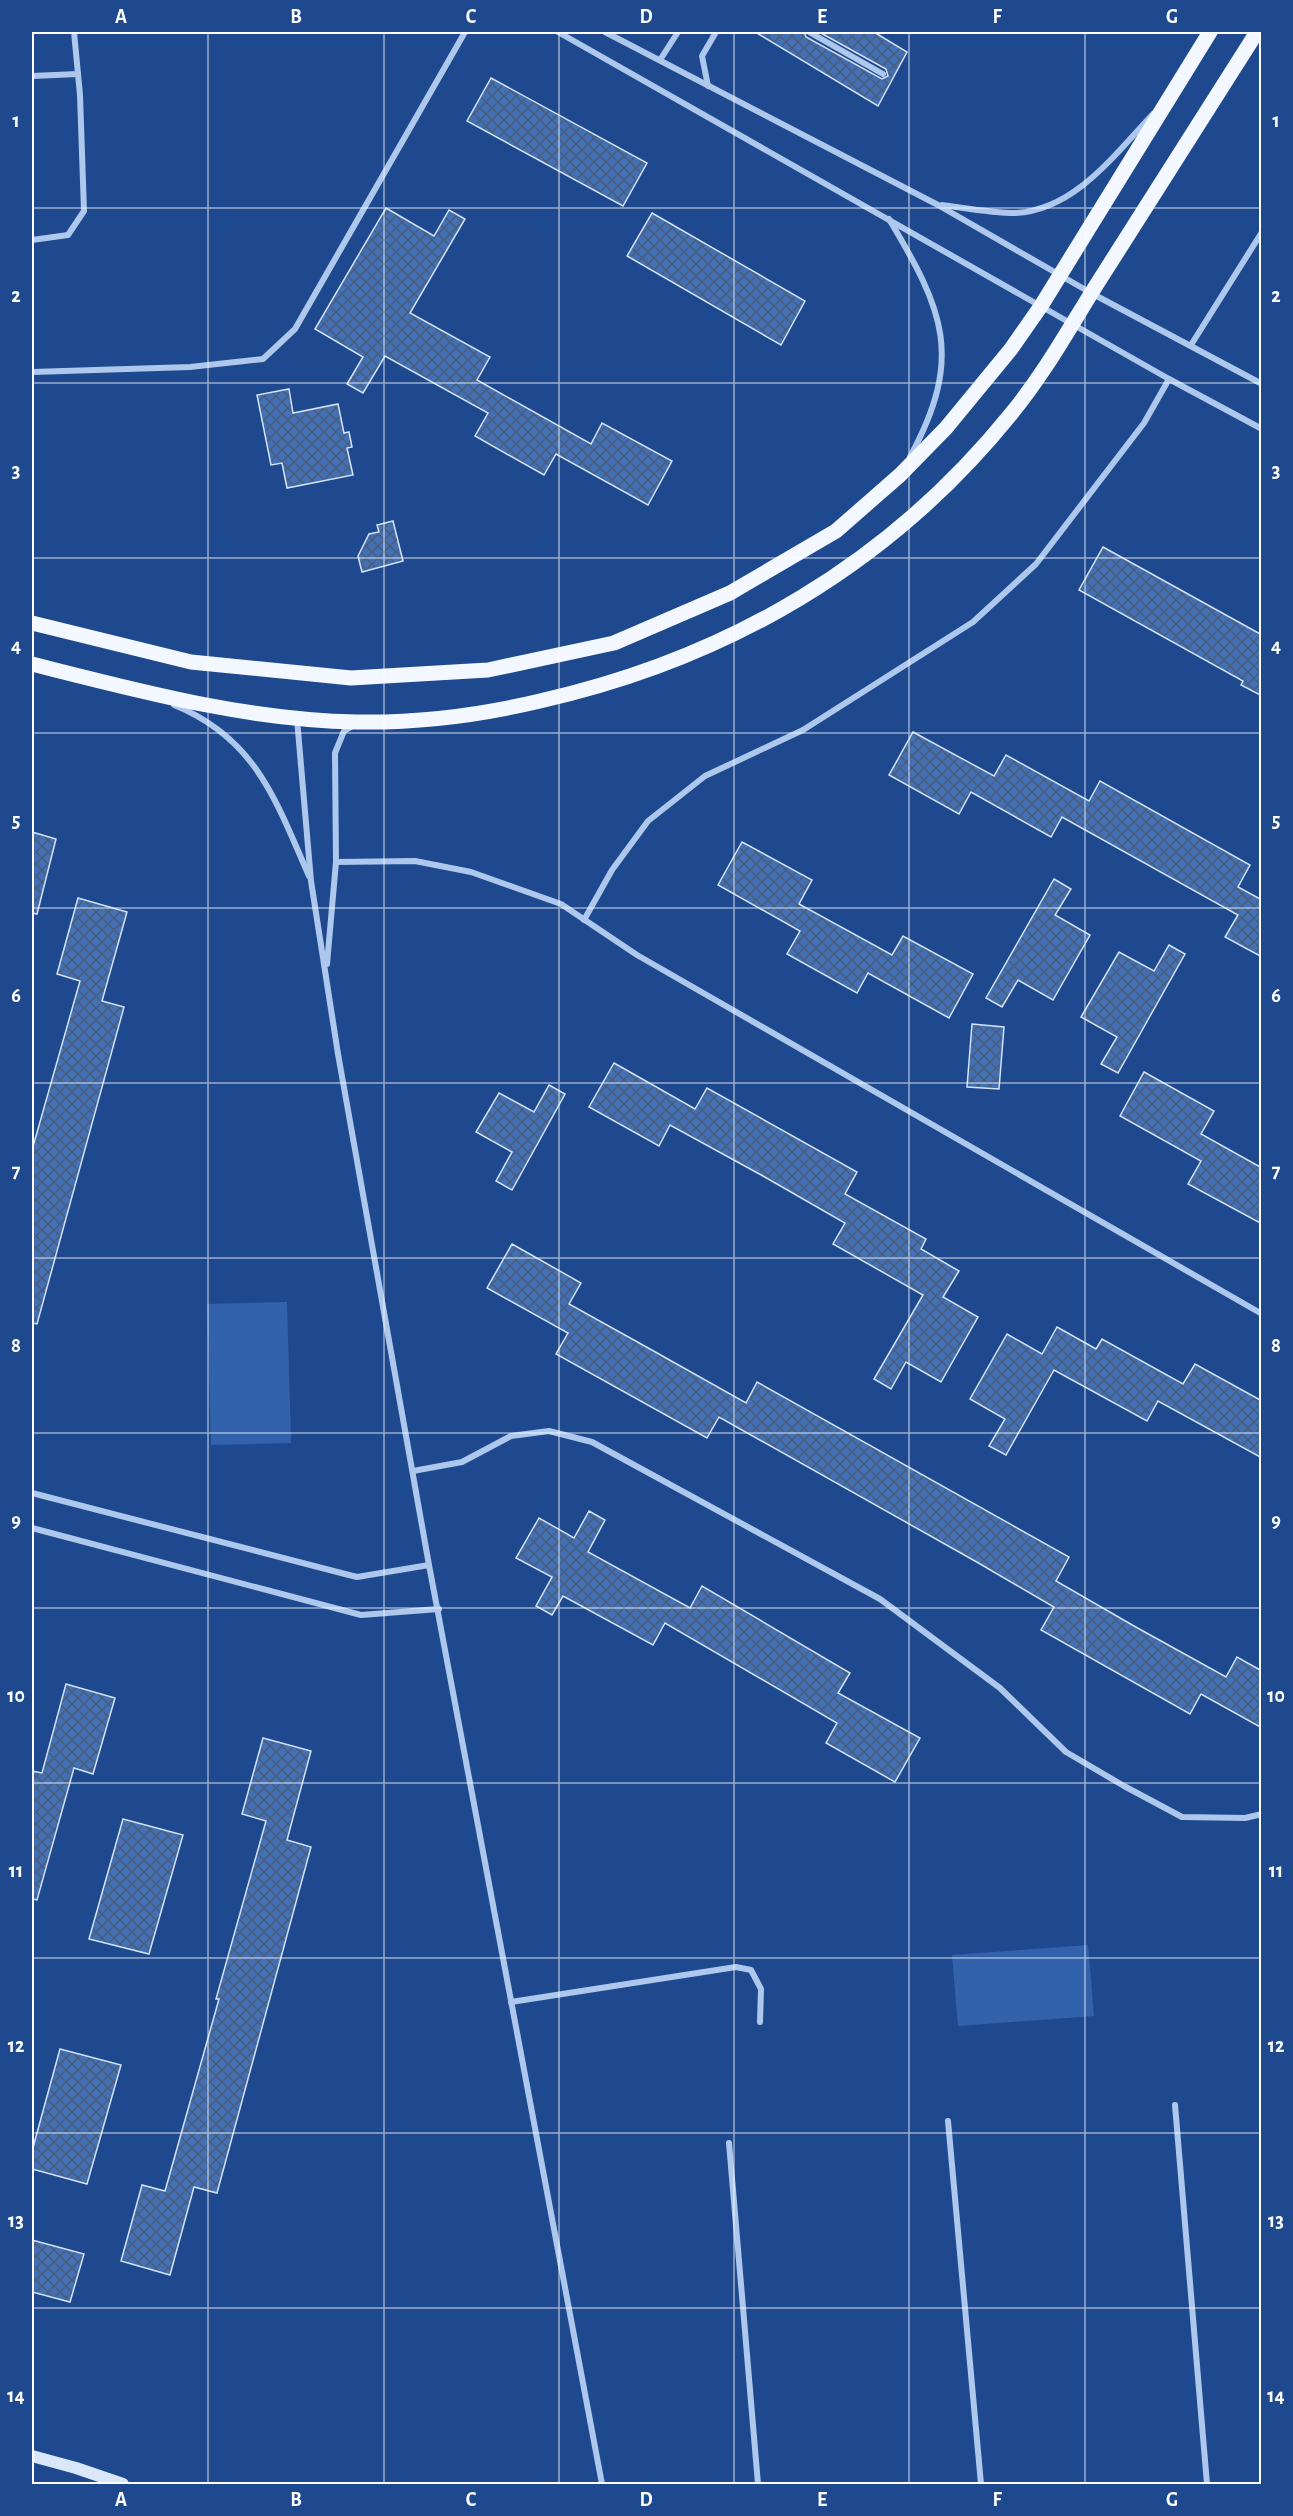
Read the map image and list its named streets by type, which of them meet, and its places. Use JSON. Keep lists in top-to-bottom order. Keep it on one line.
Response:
{"grid":{"columns":["A","B","C","D","E","F","G"],"rows":["1","2","3","4","5","6","7","8","9","10","11","12","13","14"]}}
